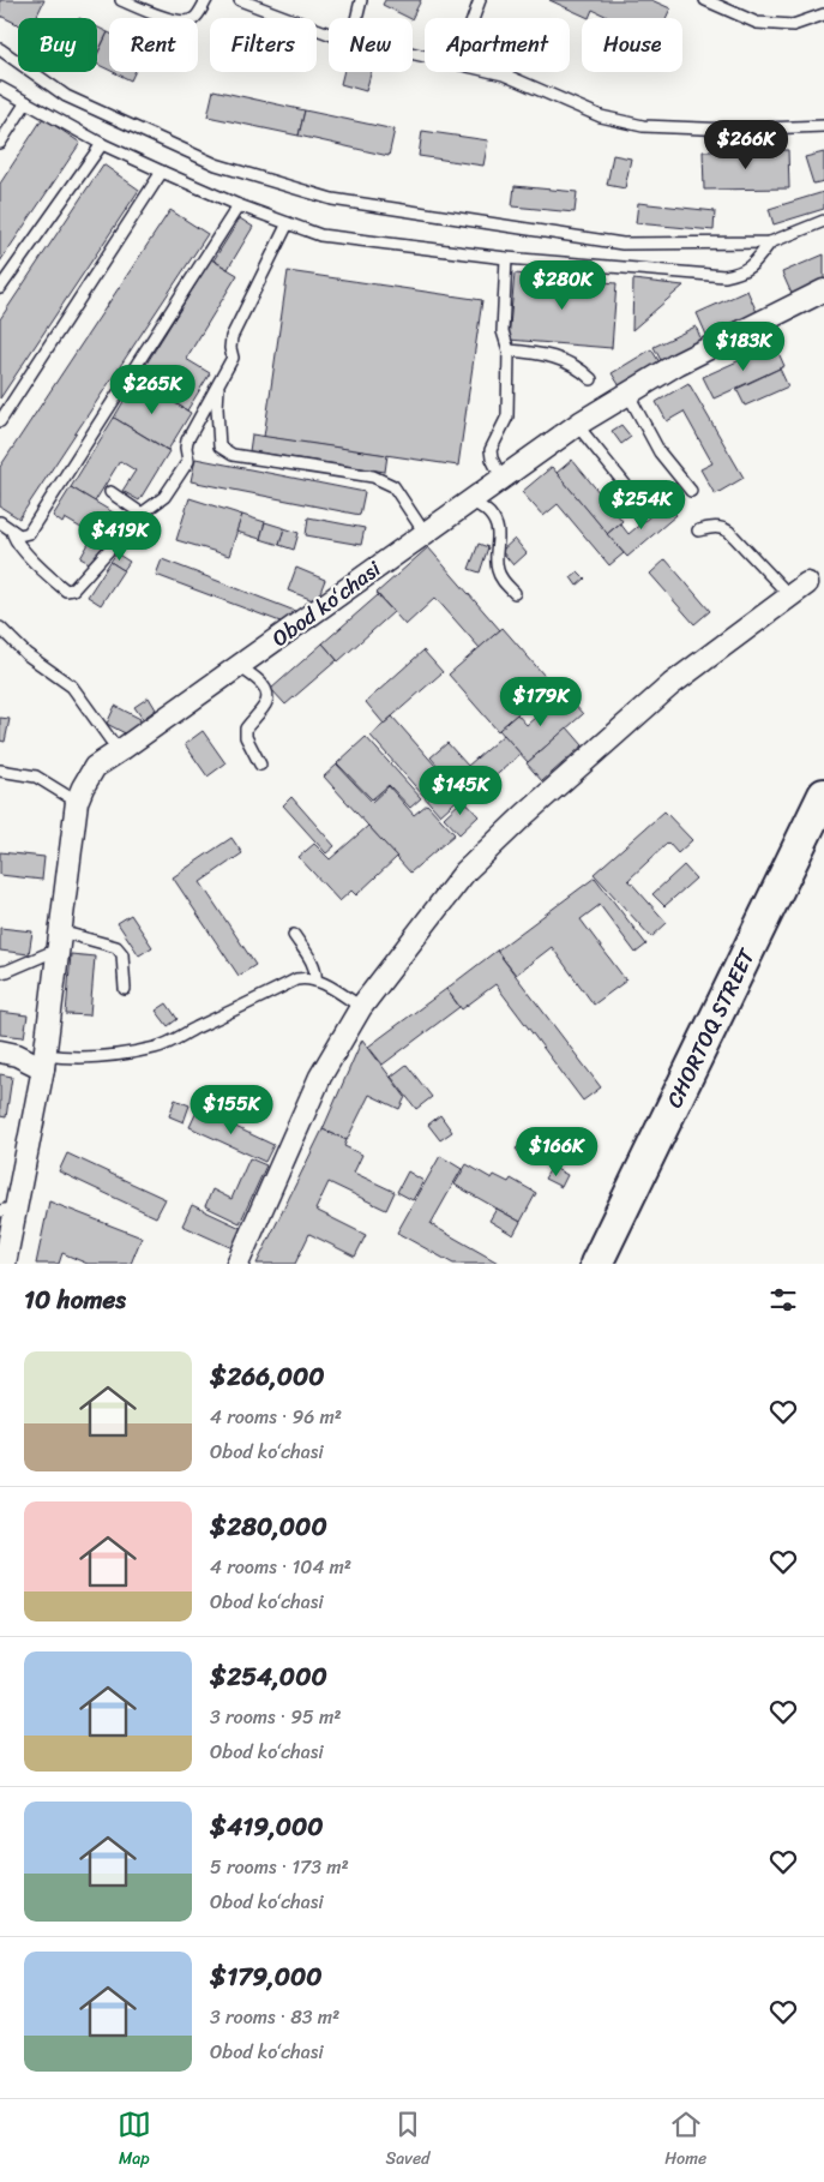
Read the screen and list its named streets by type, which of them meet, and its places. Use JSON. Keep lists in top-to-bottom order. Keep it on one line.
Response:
{"streets":{"main road":["CHORTOQ STREET"],"street":["Obod koʻchasi"]},"page":{"chip":["Buy","Rent","Filters","New","Apartment","House"],"price":["$266K","$280K","$183K","$265K","$254K","$419K","$179K","$145K","$155K","$166K"],"heading":"10 homes","list":[{"name":"$266,000","note":"4 rooms · 96 m² · Obod koʻchasi"},{"name":"$280,000","note":"4 rooms · 104 m² · Obod koʻchasi"},{"name":"$254,000","note":"3 rooms · 95 m² · Obod koʻchasi"},{"name":"$419,000","note":"5 rooms · 173 m² · Obod koʻchasi"},{"name":"$179,000","note":"3 rooms · 83 m² · Obod koʻchasi"}],"tabs":["Map","Saved","Home"]}}
